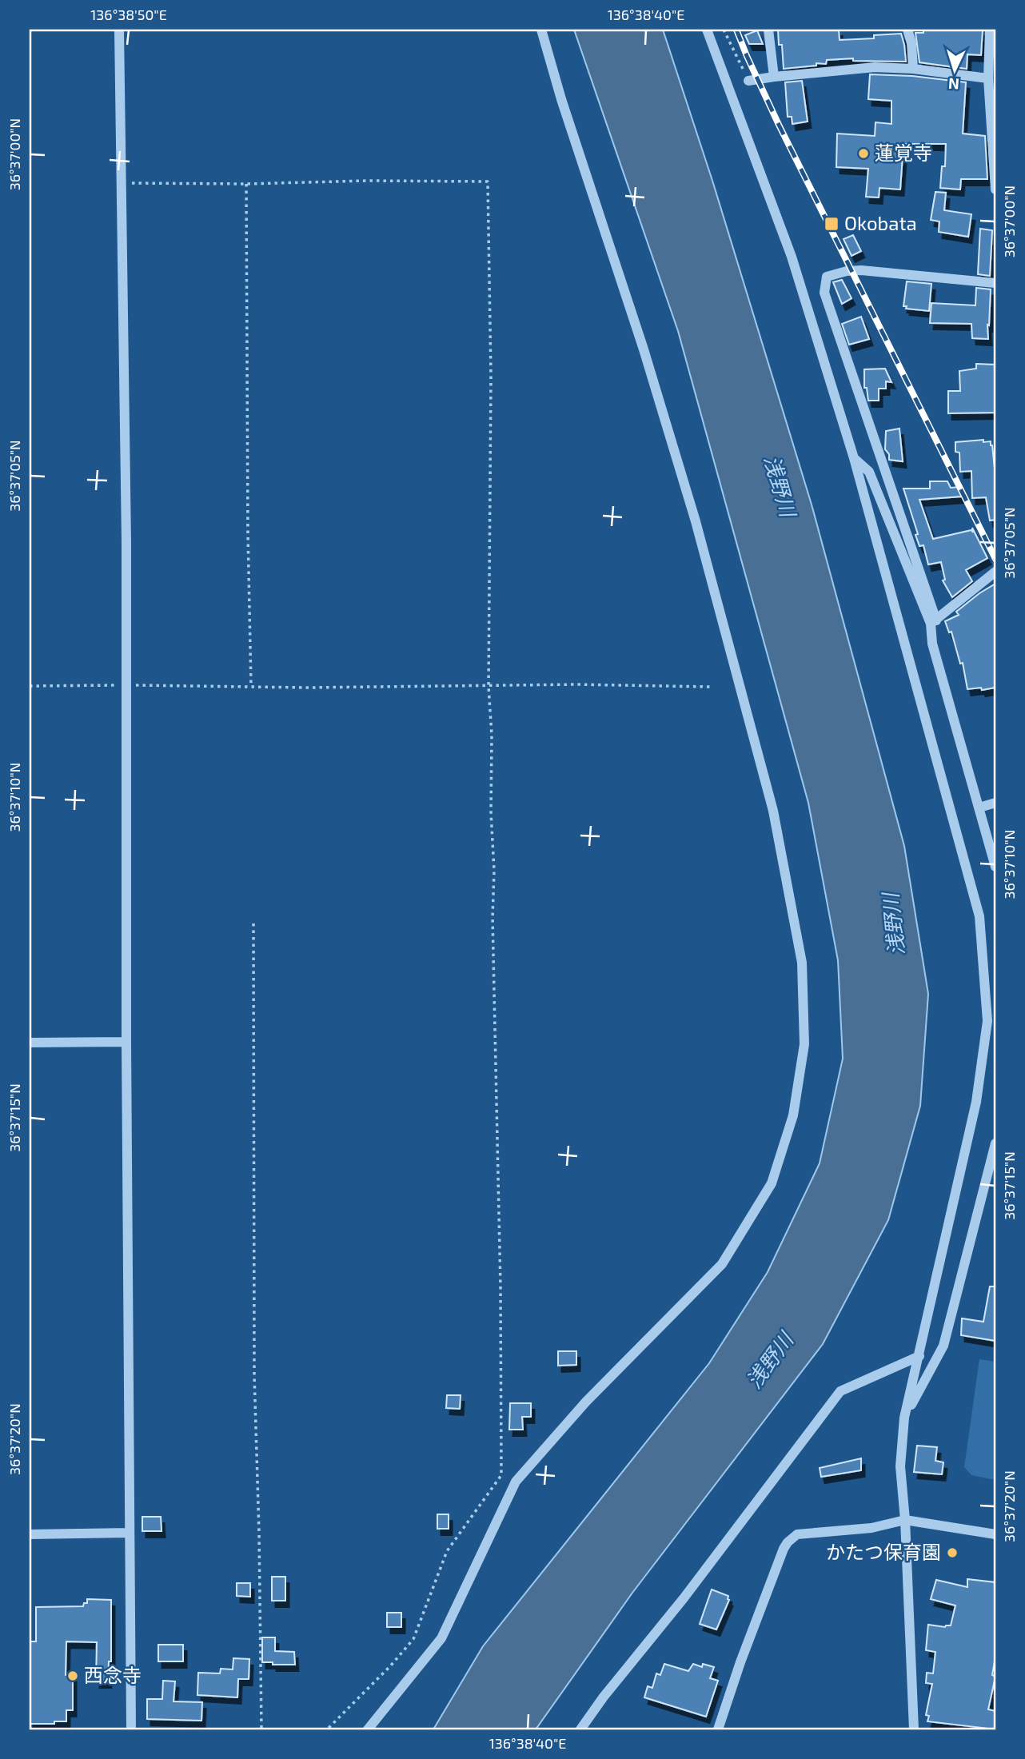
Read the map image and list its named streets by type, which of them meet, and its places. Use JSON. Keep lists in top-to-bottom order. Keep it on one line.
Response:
{"water":["浅野川"],"places":{"other":["蓮覚寺","かたつ保育園","西念寺"],"transit":["Okobata"]},"north":"bottom","coordinates":["136°38'50\"E","136°38'40\"E","36°37'00\"N","36°37'05\"N","36°37'10\"N","36°37'15\"N","36°37'20\"N"]}
